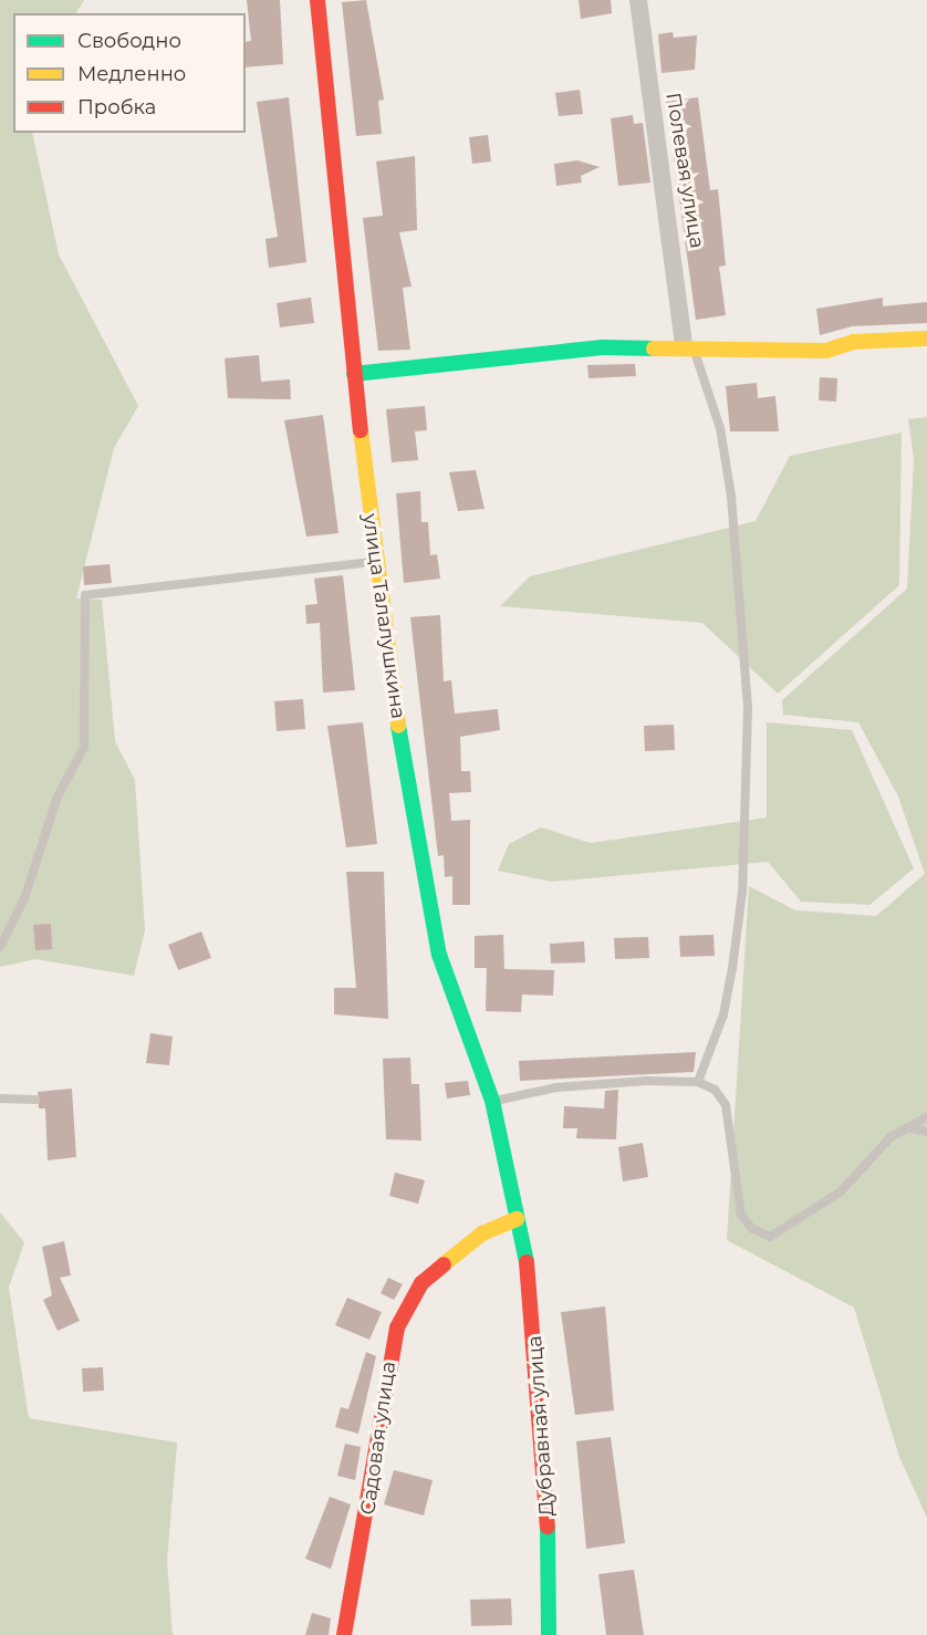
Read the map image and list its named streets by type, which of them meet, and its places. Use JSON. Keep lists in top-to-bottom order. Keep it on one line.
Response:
{"streets":{"street":["Полевая улица","улица Талалушкина","Дубравная улица","Садовая улица"]},"crossings":[["улица Талалушкина","Дубравная улица"],["улица Талалушкина","Садовая улица"],["Дубравная улица","Садовая улица"]],"legend":["Свободно","Медленно","Пробка"]}
